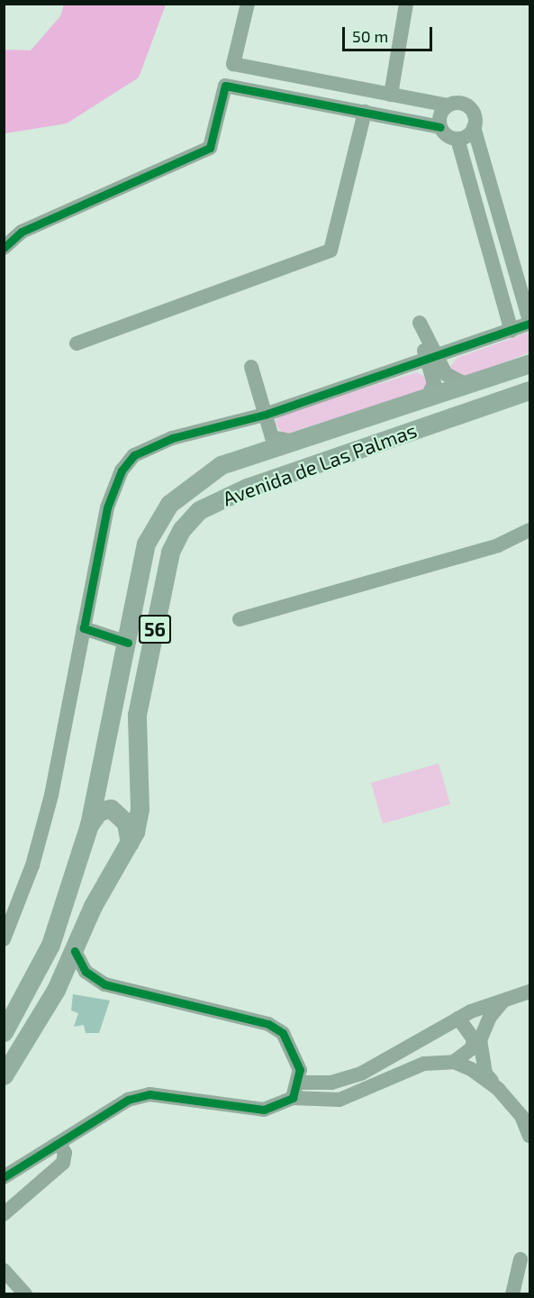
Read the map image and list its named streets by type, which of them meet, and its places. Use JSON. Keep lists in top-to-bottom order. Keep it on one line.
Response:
{"streets":{"main road":["Avenida de Las Palmas","56"]},"scale_bar":"50 m"}
